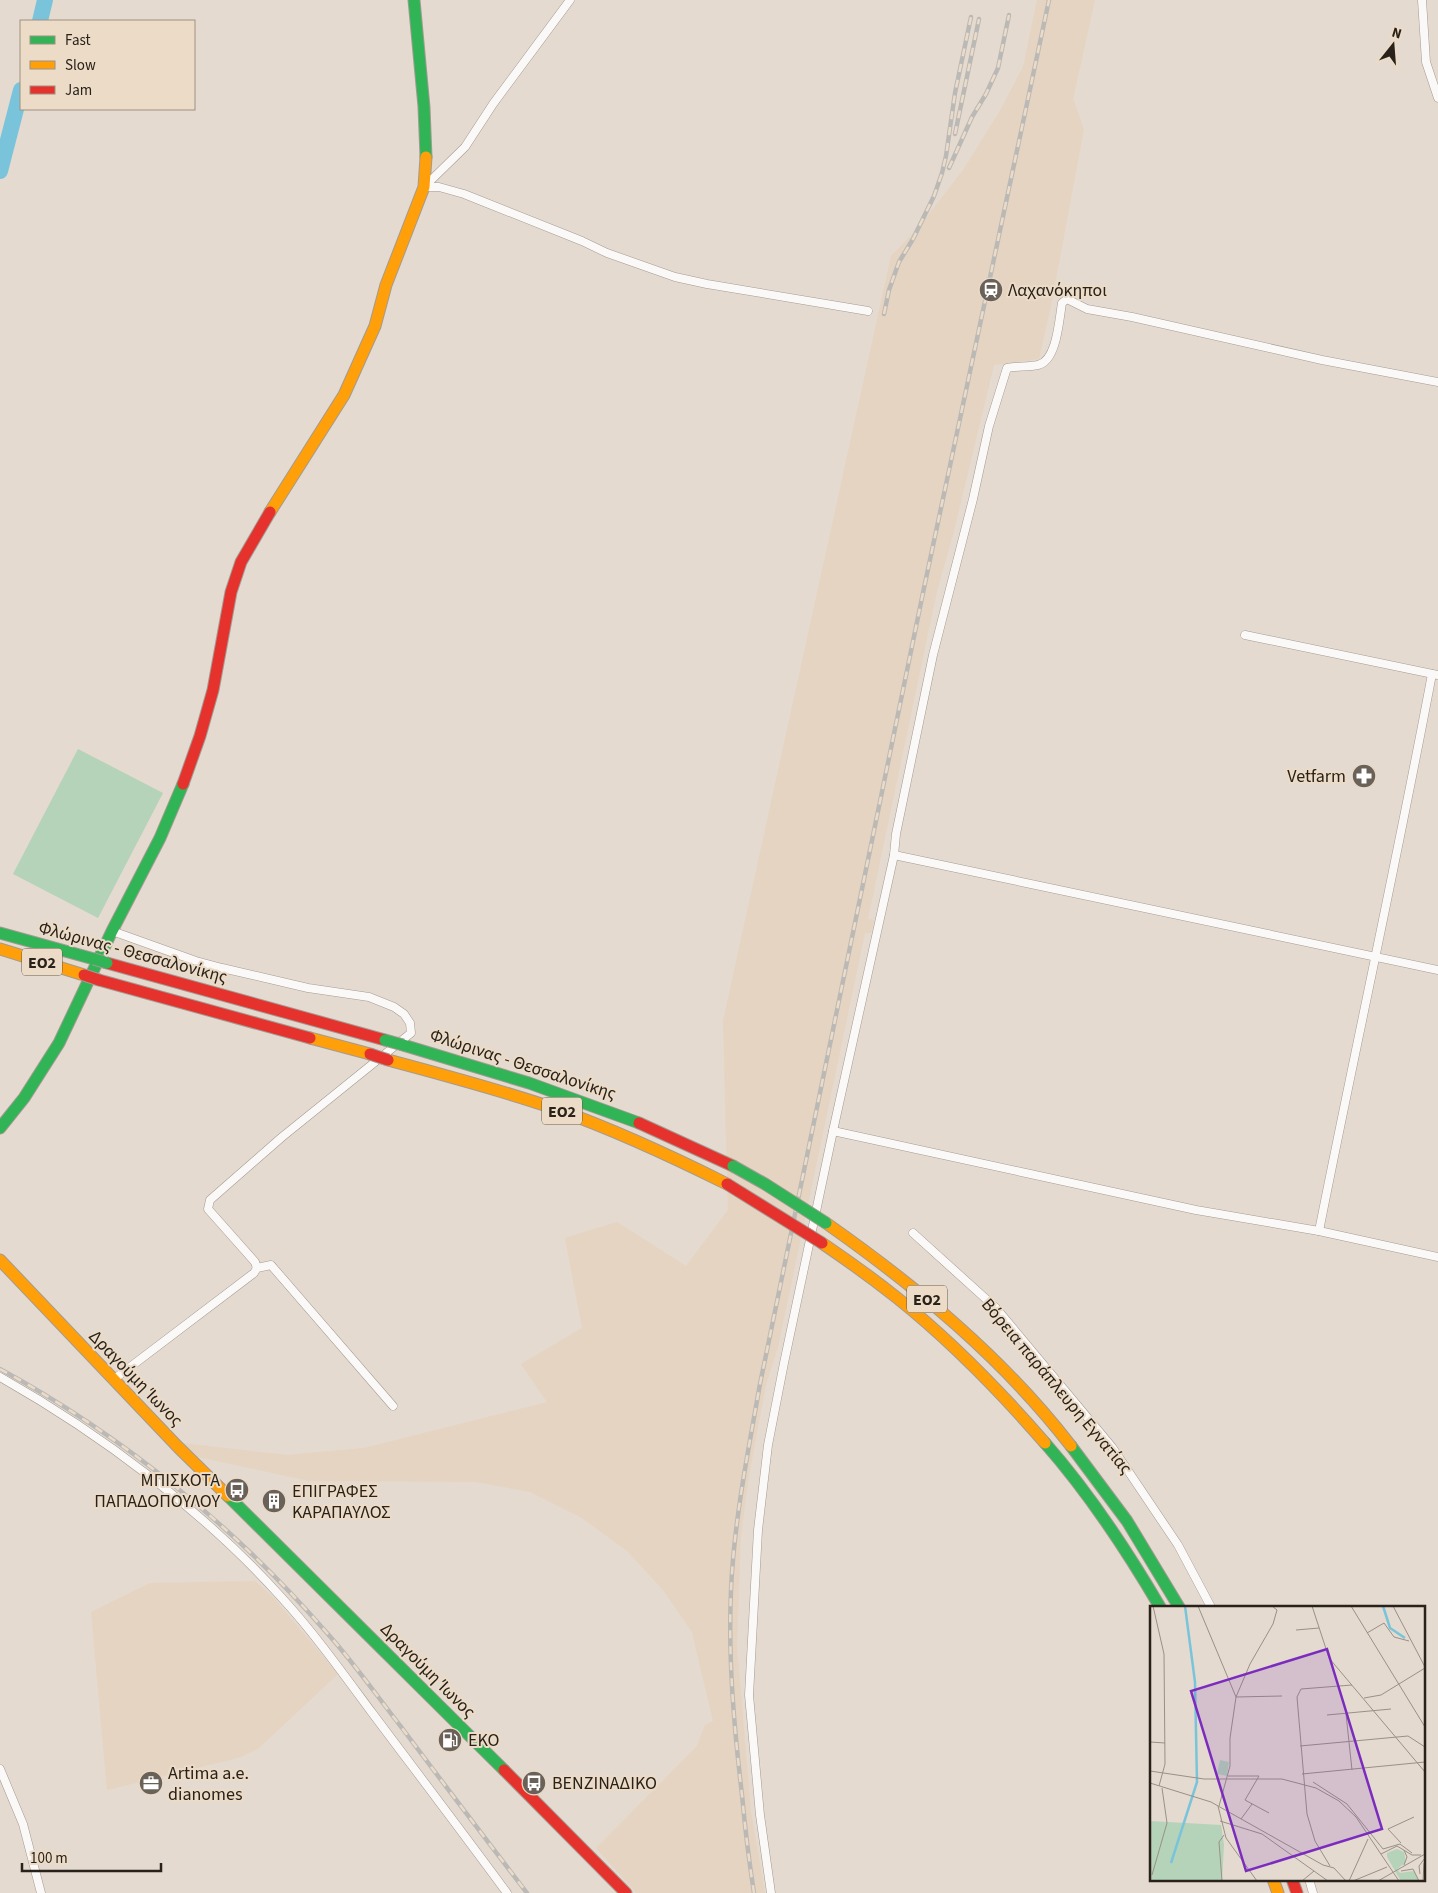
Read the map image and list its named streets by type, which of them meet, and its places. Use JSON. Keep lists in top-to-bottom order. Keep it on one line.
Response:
{"streets":{"main road":["Φλώρινας - Θεσσαλονίκης","ΕΟ2","Δραγούμη Ίωνος"],"street":["Βόρεια παράπλευρη Εγνατίας"]},"places":{"station":["Λαχανόκηποι"],"pharmacy":["Vetfarm"],"bus stop":["ΜΠΙΣΚΟΤΑ ΠΑΠΑΔΟΠΟΥΛΟΥ","ΒΕΝΖΙΝΑΔΙΚΟ"],"building":["ΕΠΙΓΡΑΦΕΣ ΚΑΡΑΠΑΥΛΟΣ"],"fuel station":["EKO"],"office":["Artima a.e. dianomes"]},"legend":["Fast","Slow","Jam"],"scale_bar":"100 m","north":"top"}
